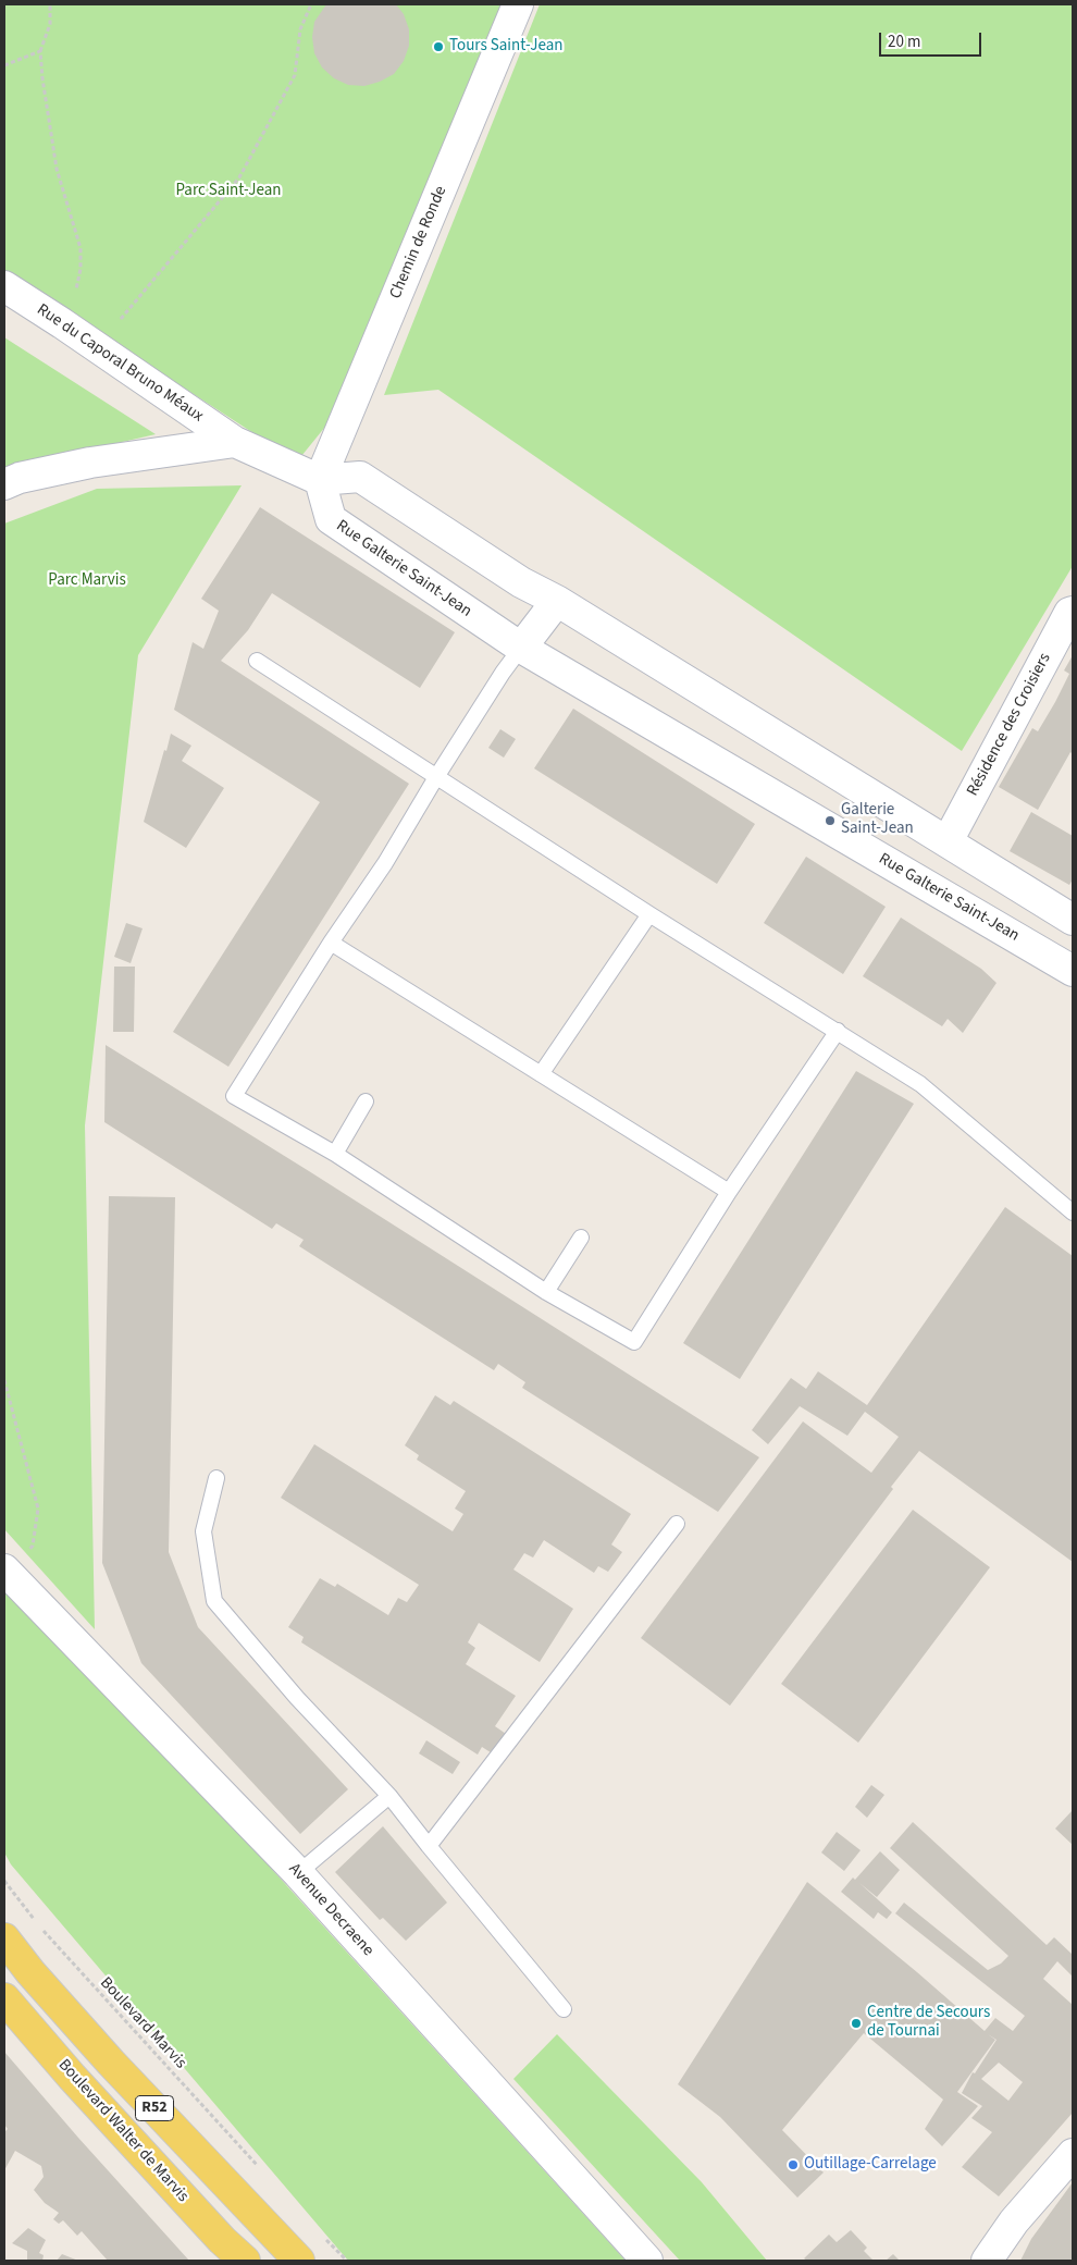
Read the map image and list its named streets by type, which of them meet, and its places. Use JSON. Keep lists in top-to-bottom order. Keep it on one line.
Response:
{"streets":{"main road":["R52","Boulevard Walter de Marvis"],"street":["Chemin de Ronde","Rue du Caporal Bruno Méaux","Rue Galterie Saint-Jean","Résidence des Croisiers","Avenue Decraene"],"path":["Boulevard Marvis"]},"crossings":[["Chemin de Ronde","Rue du Caporal Bruno Méaux"],["Chemin de Ronde","Rue Galterie Saint-Jean"],["Rue du Caporal Bruno Méaux","Rue Galterie Saint-Jean"]],"parks":["Parc Saint-Jean","Parc Marvis"],"places":["Tours Saint-Jean","Galterie Saint-Jean","Centre de Secours de Tournai","Outillage-Carrelage"],"scale_bar":"20 m"}
